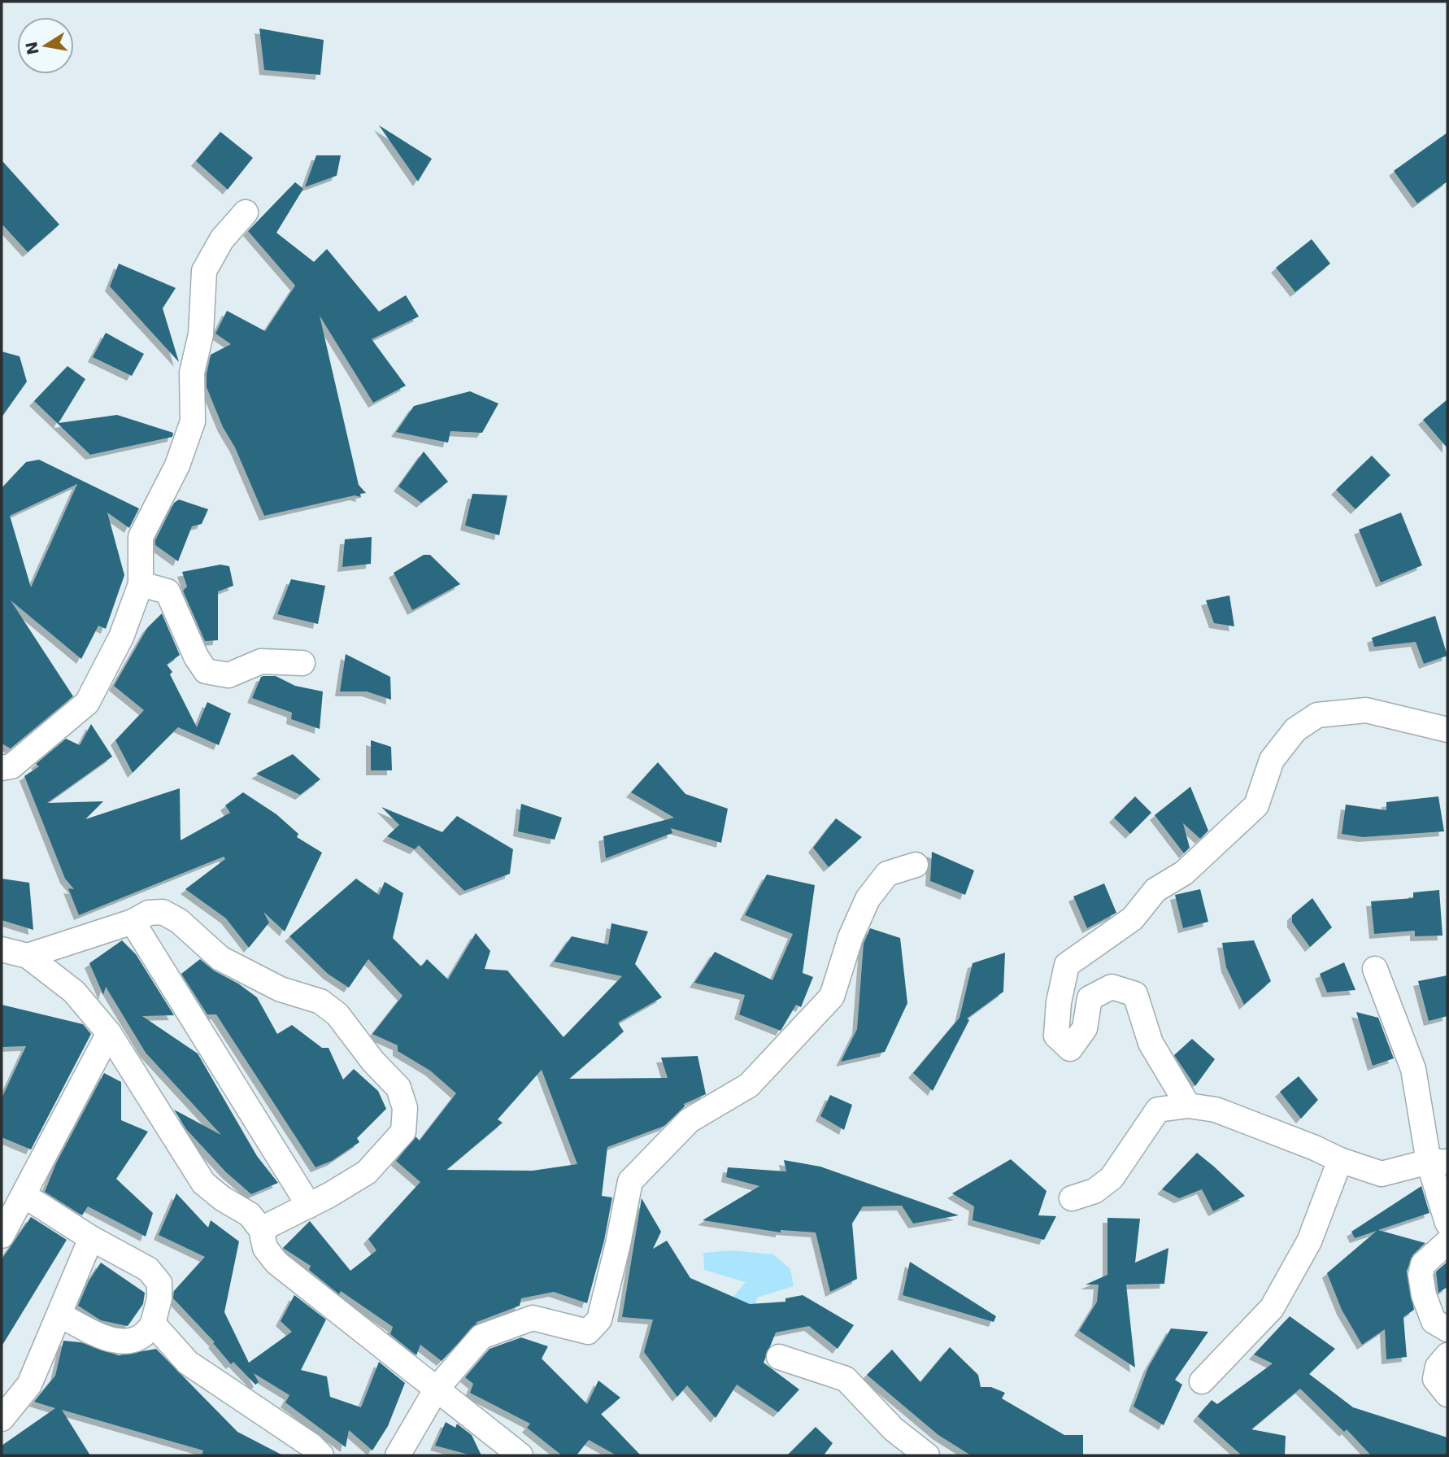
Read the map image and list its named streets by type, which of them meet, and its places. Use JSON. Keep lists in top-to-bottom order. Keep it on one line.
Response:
{"north":"left"}
